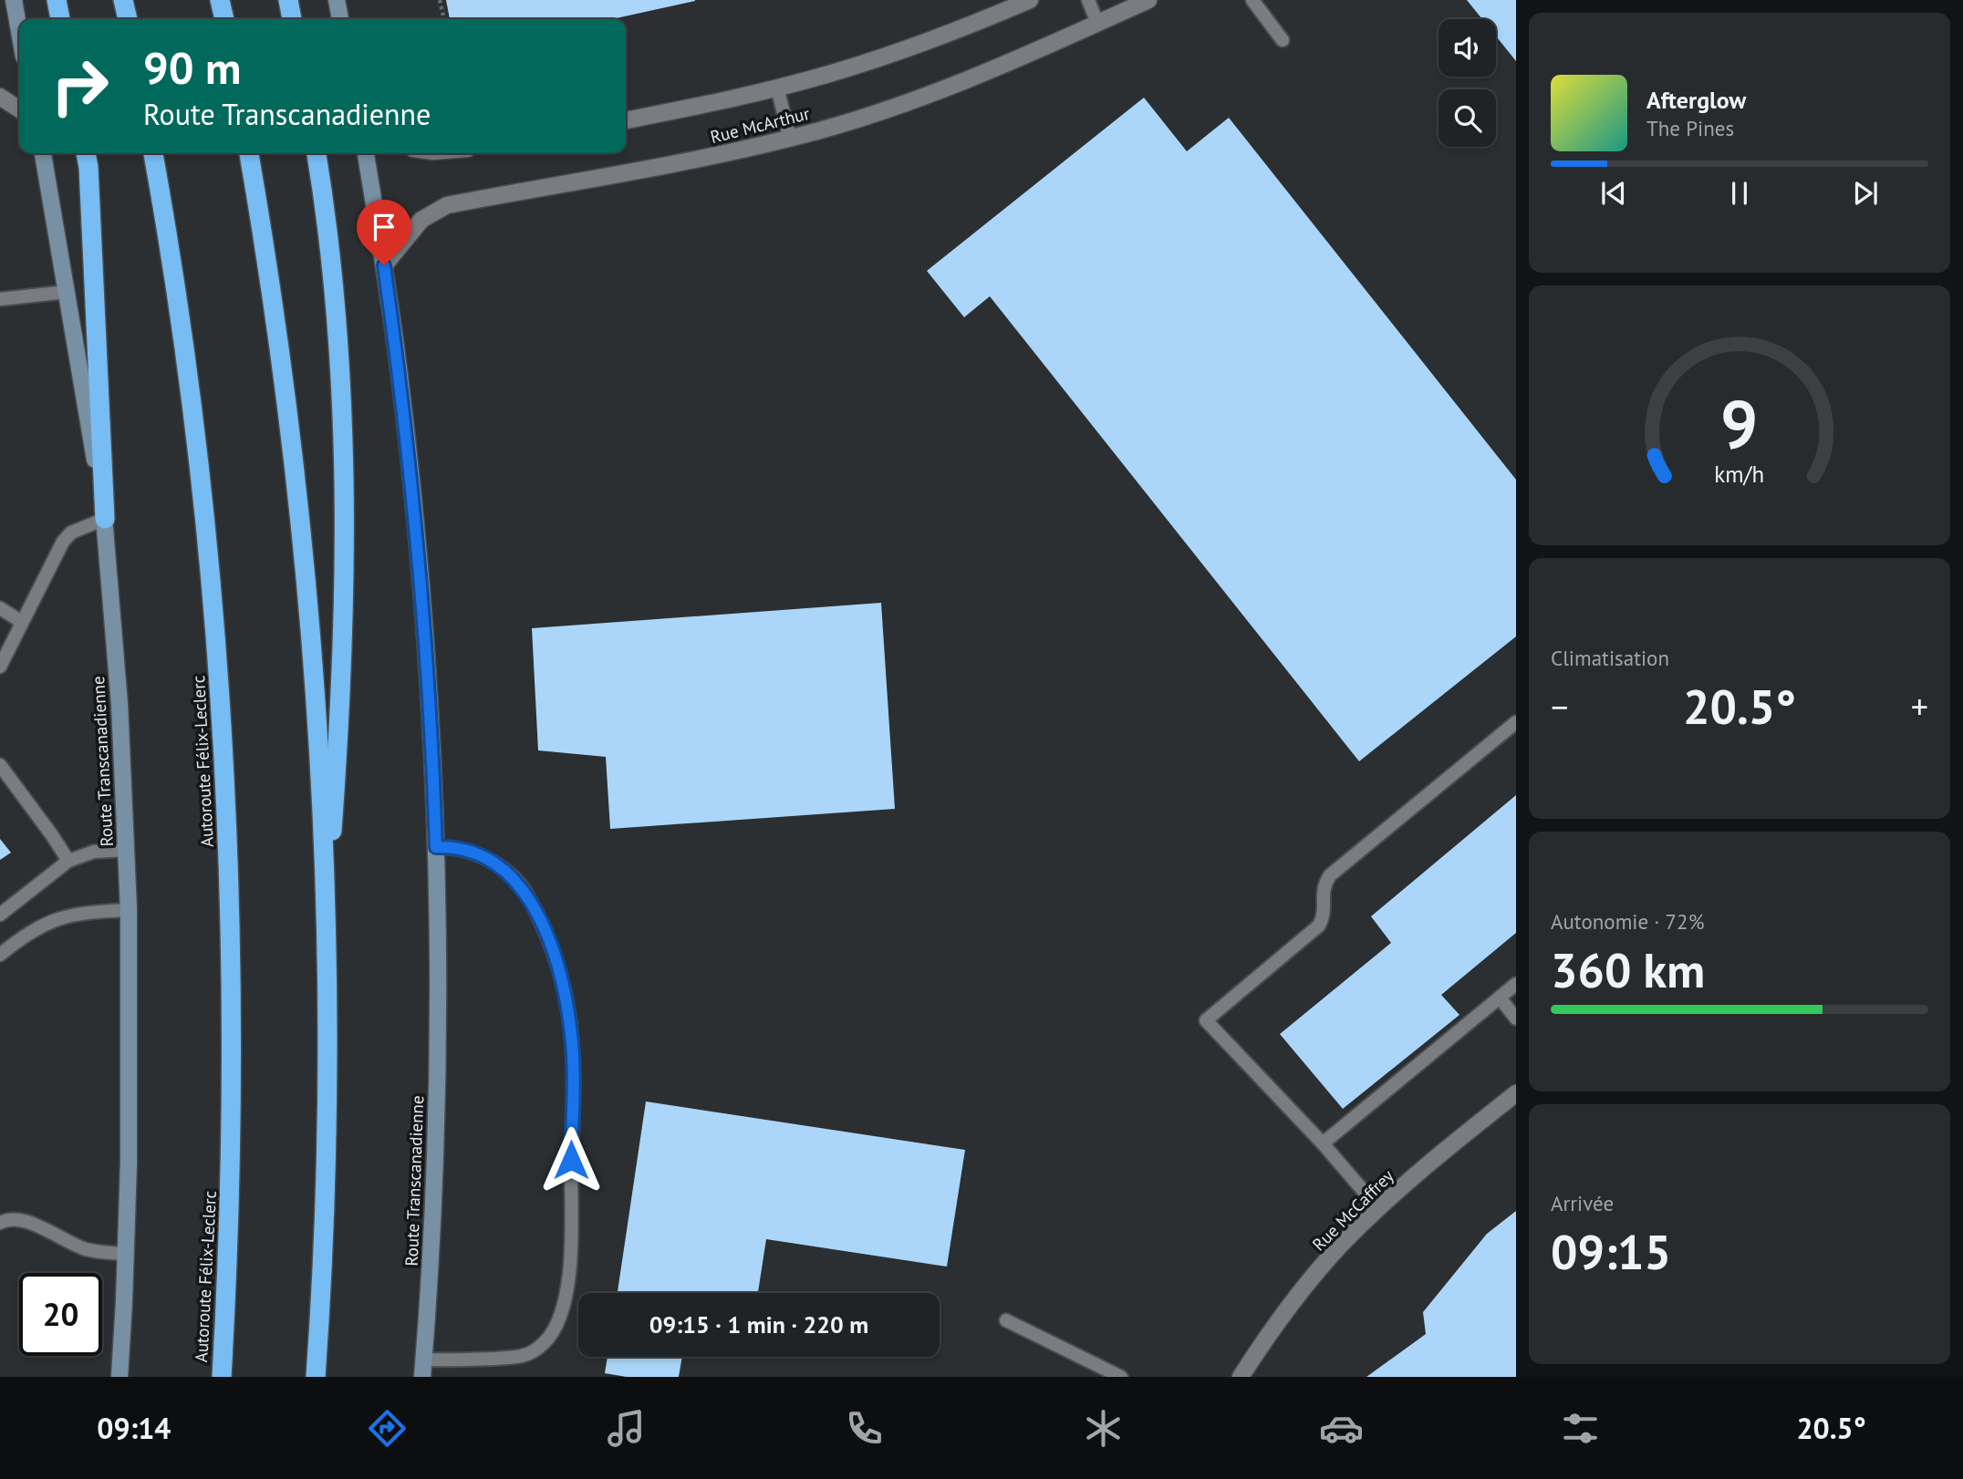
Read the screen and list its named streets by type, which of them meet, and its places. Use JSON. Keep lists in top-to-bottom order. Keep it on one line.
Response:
{"streets":{"highway":["Autoroute Félix-Leclerc"],"main road":["Route Transcanadienne"],"street":["Rue McArthur","Rue McCaffrey"]},"crossings":[["Rue McArthur","Route Transcanadienne"]],"page":{"turn":["90 m","Route Transcanadienne"],"song":["Afterglow","The Pines"],"tile":["Climatisation",["Autonomie · 72%","360 km"],["Arrivée","09:15"]],"heat":["−","20.5°","+"],"limit":"20","trip":"09:15 · 1 min · 220 m","tabs":["09:14","20.5°"],"gauge":["9","km/h"]}}
